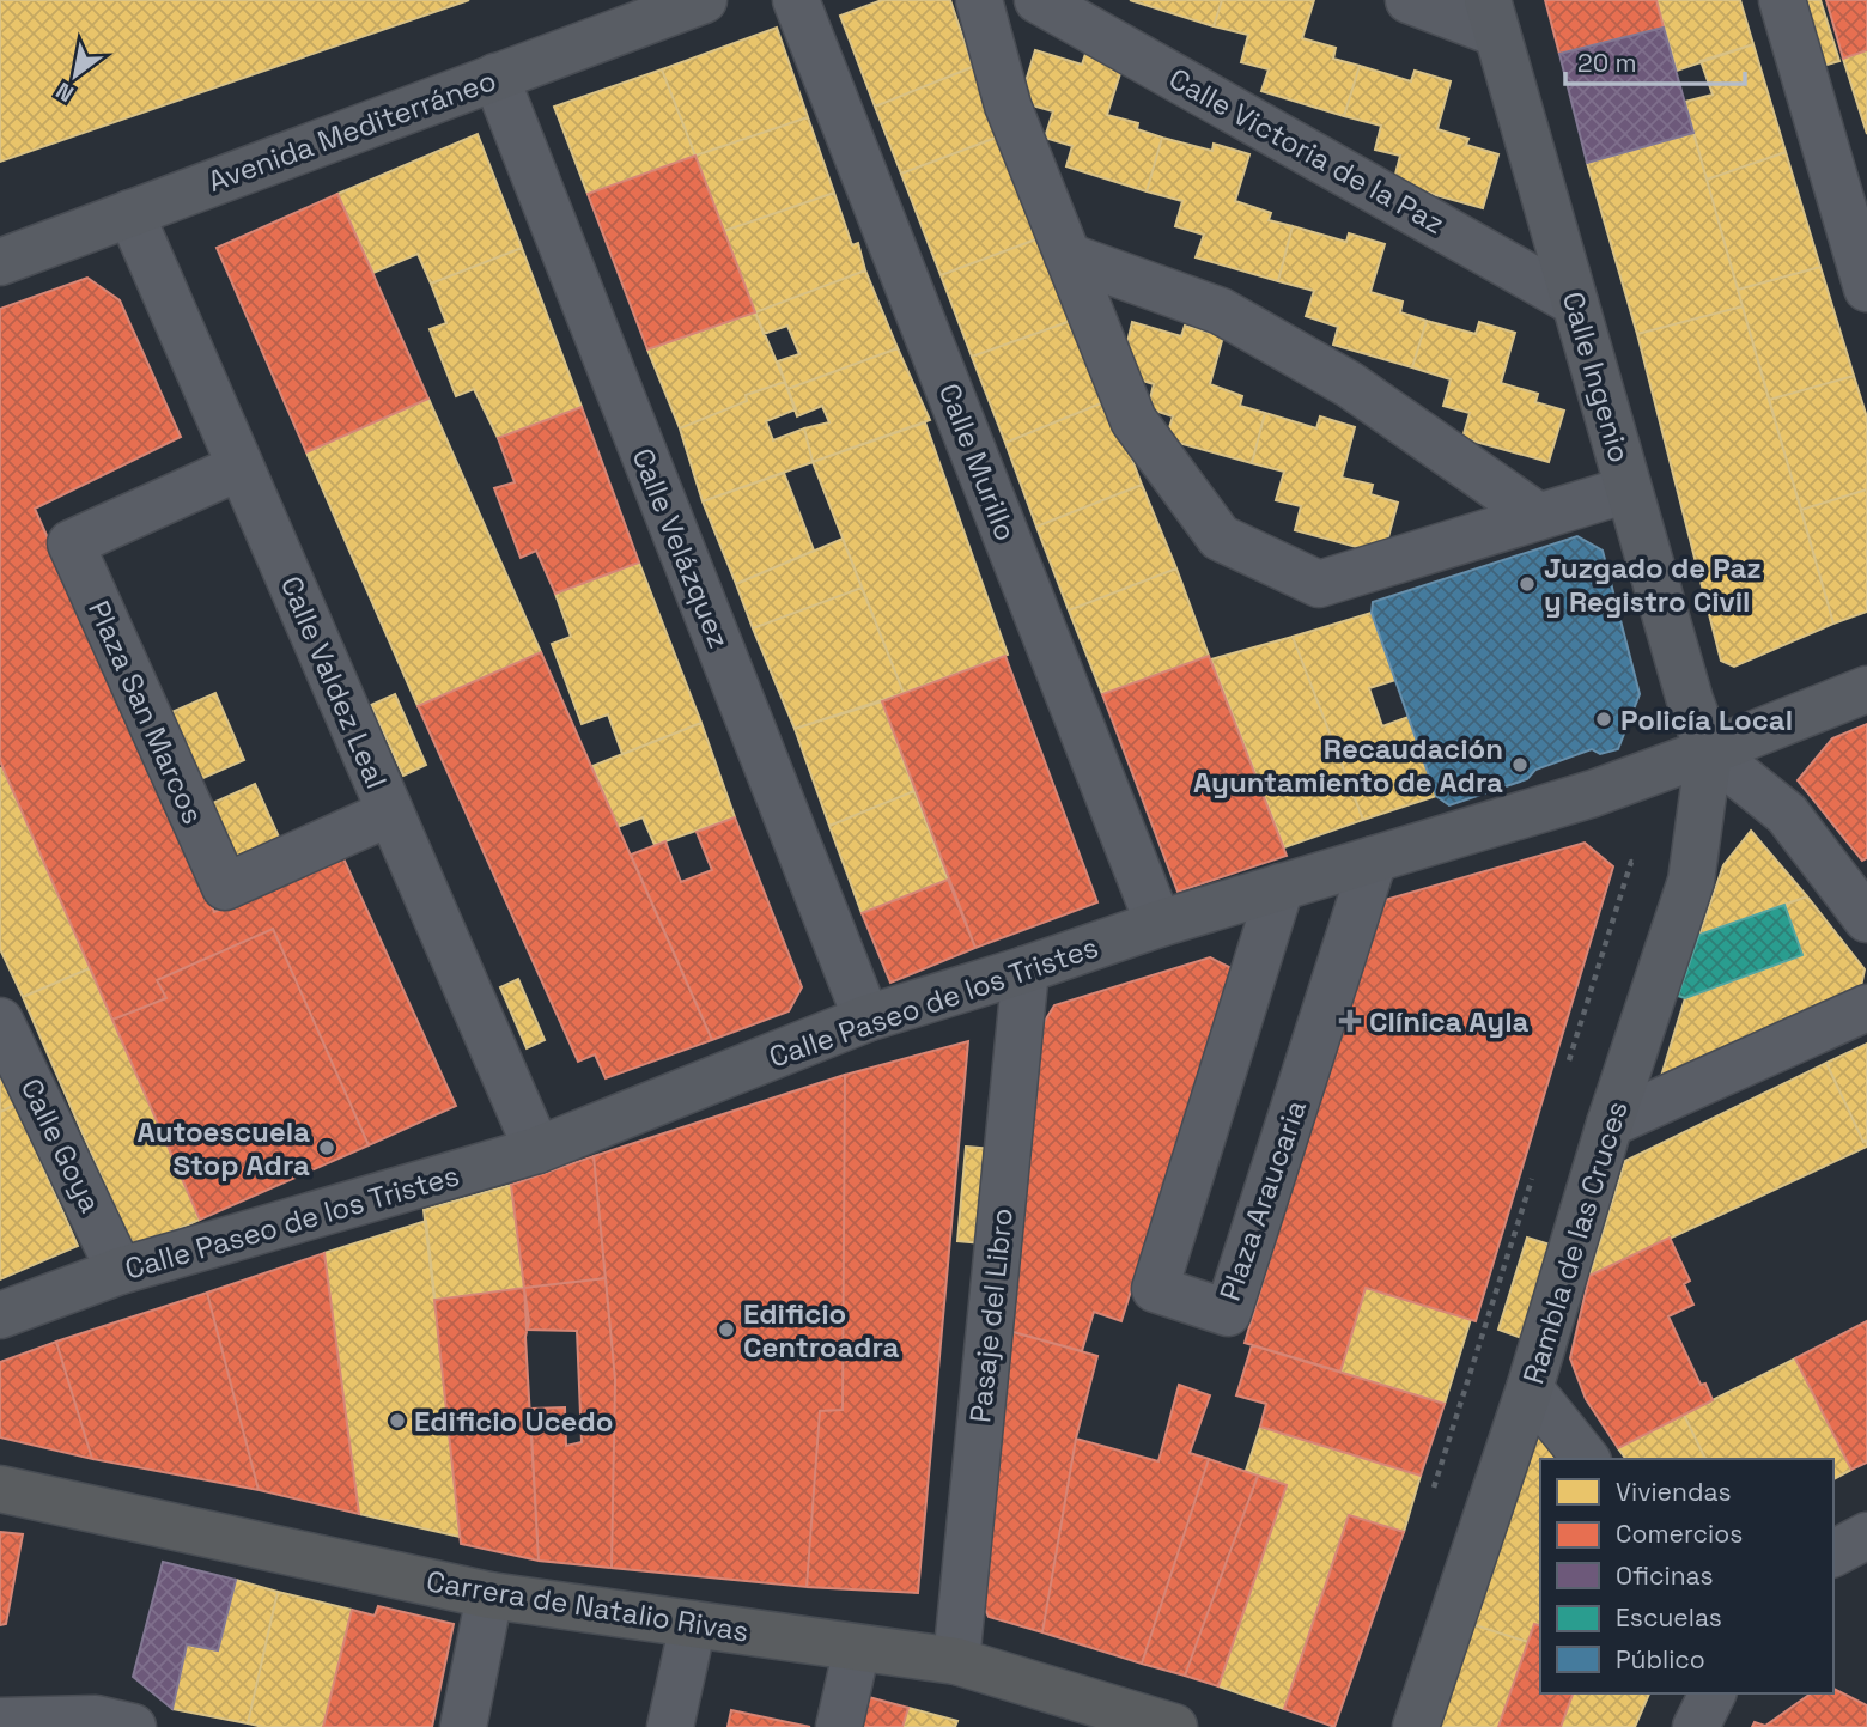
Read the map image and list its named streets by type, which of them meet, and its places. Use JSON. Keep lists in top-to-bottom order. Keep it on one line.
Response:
{"streets":{"highway":["Carrera de Natalio Rivas"],"street":["Avenida Mediterráneo","Calle Victoria de la Paz","Calle Ingenio","Calle Murillo","Calle Velázquez","Calle Valdez Leal","Plaza San Marcos","Calle Paseo de los Tristes","Calle Goya","Plaza Araucaria","Rambla de las Cruces","Pasaje del Libro"]},"crossings":[["Avenida Mediterráneo","Calle Velázquez"],["Avenida Mediterráneo","Calle Valdez Leal"],["Calle Victoria de la Paz","Calle Ingenio"],["Calle Ingenio","Calle Paseo de los Tristes"],["Calle Ingenio","Rambla de las Cruces"],["Calle Murillo","Calle Paseo de los Tristes"],["Calle Velázquez","Calle Paseo de los Tristes"],["Calle Valdez Leal","Plaza San Marcos"],["Calle Valdez Leal","Calle Paseo de los Tristes"],["Calle Paseo de los Tristes","Calle Goya"],["Calle Paseo de los Tristes","Plaza Araucaria"],["Calle Paseo de los Tristes","Rambla de las Cruces"],["Calle Paseo de los Tristes","Pasaje del Libro"],["Pasaje del Libro","Carrera de Natalio Rivas"]],"places":{"other":["Juzgado de Paz y Registro Civil","Policía Local","Recaudación Ayuntamiento de Adra","Autoescuela Stop Adra","Edificio Centroadra","Edificio Ucedo"],"health":["Clínica Ayla"]},"legend":["Viviendas","Comercios","Oficinas","Escuelas","Público"],"scale_bar":"20 m","north":"bottom left"}
